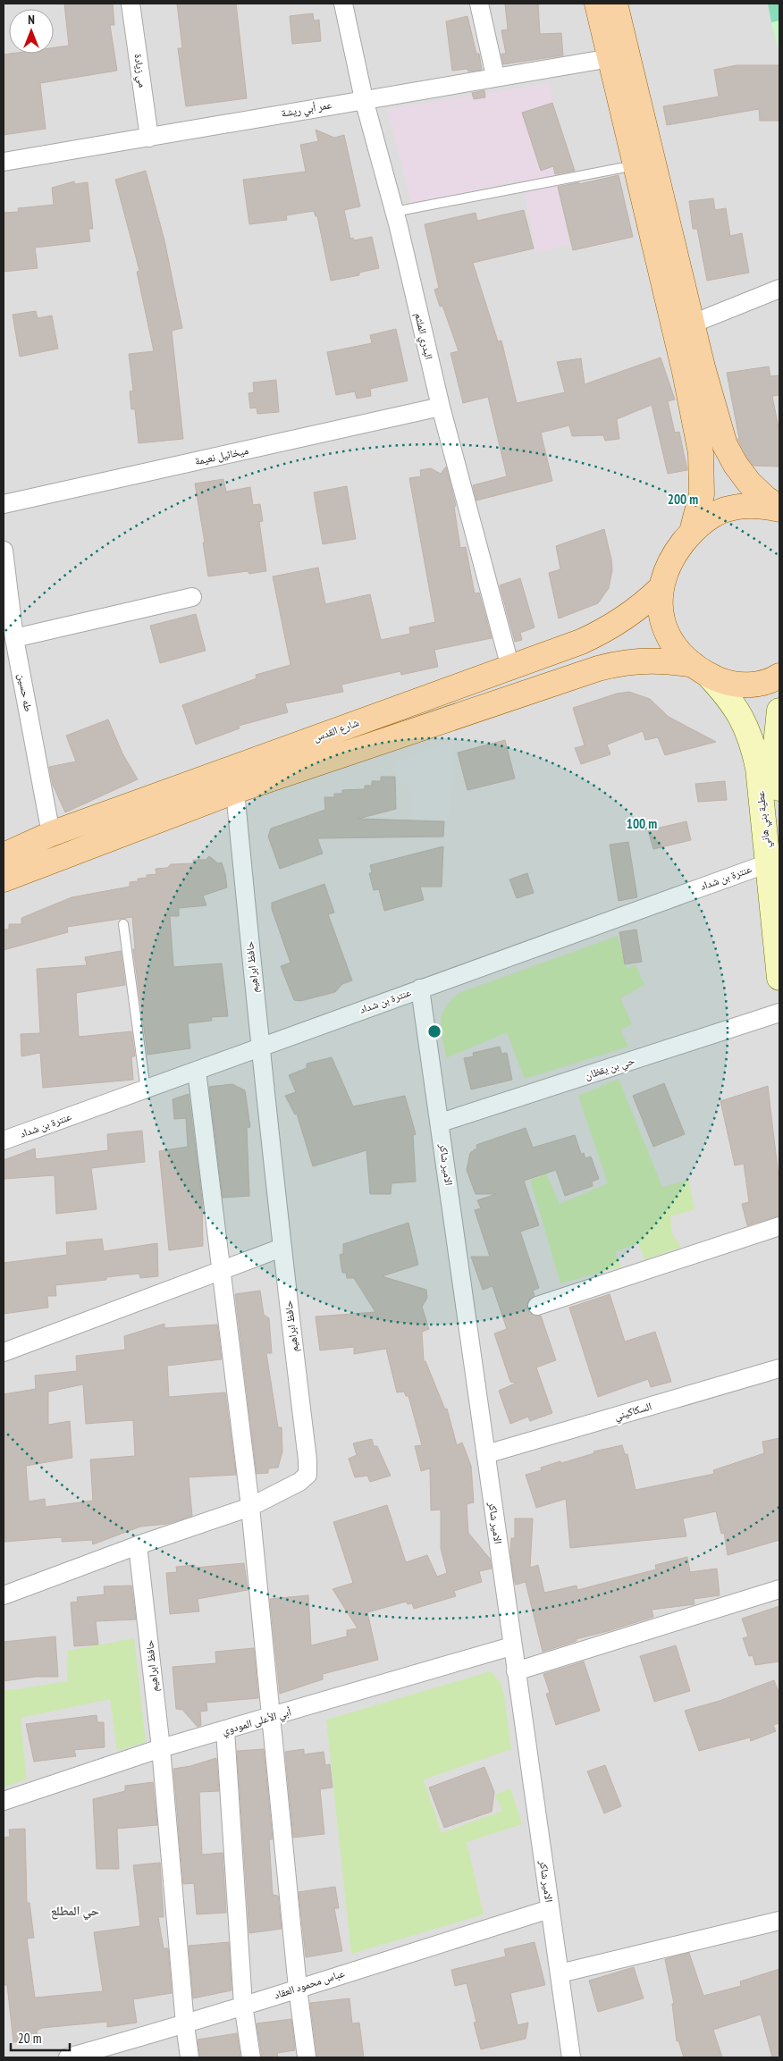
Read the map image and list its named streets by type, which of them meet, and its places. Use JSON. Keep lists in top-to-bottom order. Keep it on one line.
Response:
{"streets":{"main road":["شارع القدس","عطية بني هاني"],"street":["مي زيادة","عمر أبي ريشة","البدري الملثم","ميخائيل نعيمة","طه حسين","عنترة بن شداد","حافظ ابراهيم","حي بن يقظان","الامير شاكر","السكاكيني","أبي الأعلى المودوي","عباس محمود العقاد"]},"crossings":[["مي زيادة","عمر أبي ريشة"],["عمر أبي ريشة","البدري الملثم"],["البدري الملثم","ميخائيل نعيمة"],["البدري الملثم","شارع القدس"],["طه حسين","شارع القدس"],["عطية بني هاني","عنترة بن شداد"],["عنترة بن شداد","حافظ ابراهيم"],["عنترة بن شداد","الامير شاكر"],["حافظ ابراهيم","أبي الأعلى المودوي"],["حافظ ابراهيم","عباس محمود العقاد"],["حي بن يقظان","الامير شاكر"],["الامير شاكر","السكاكيني"],["الامير شاكر","أبي الأعلى المودوي"],["الامير شاكر","عباس محمود العقاد"]],"districts":["حي المطلع"],"scale_bar":"20 m","north":"top","rings":["200 m","100 m"]}
